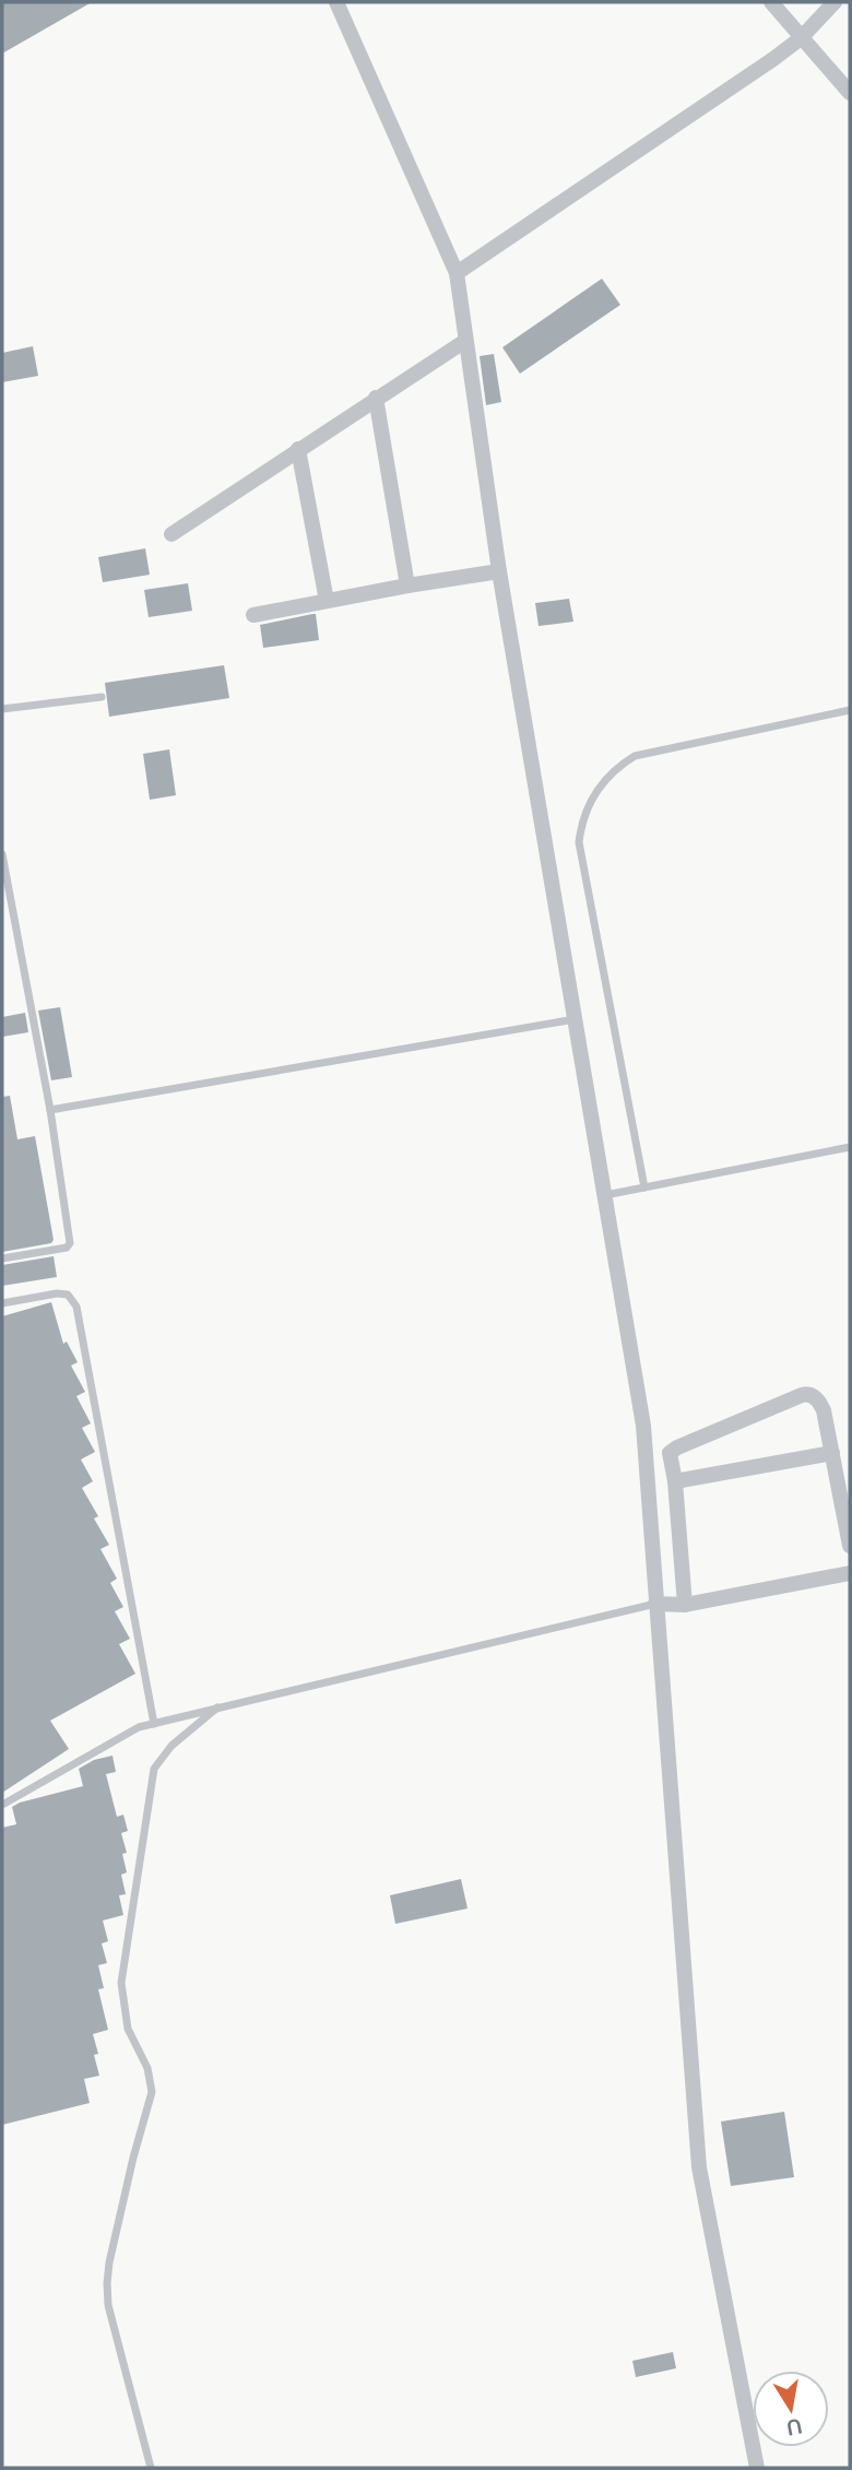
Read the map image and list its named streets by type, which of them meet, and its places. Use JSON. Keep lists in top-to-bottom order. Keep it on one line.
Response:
{"north":"bottom"}
